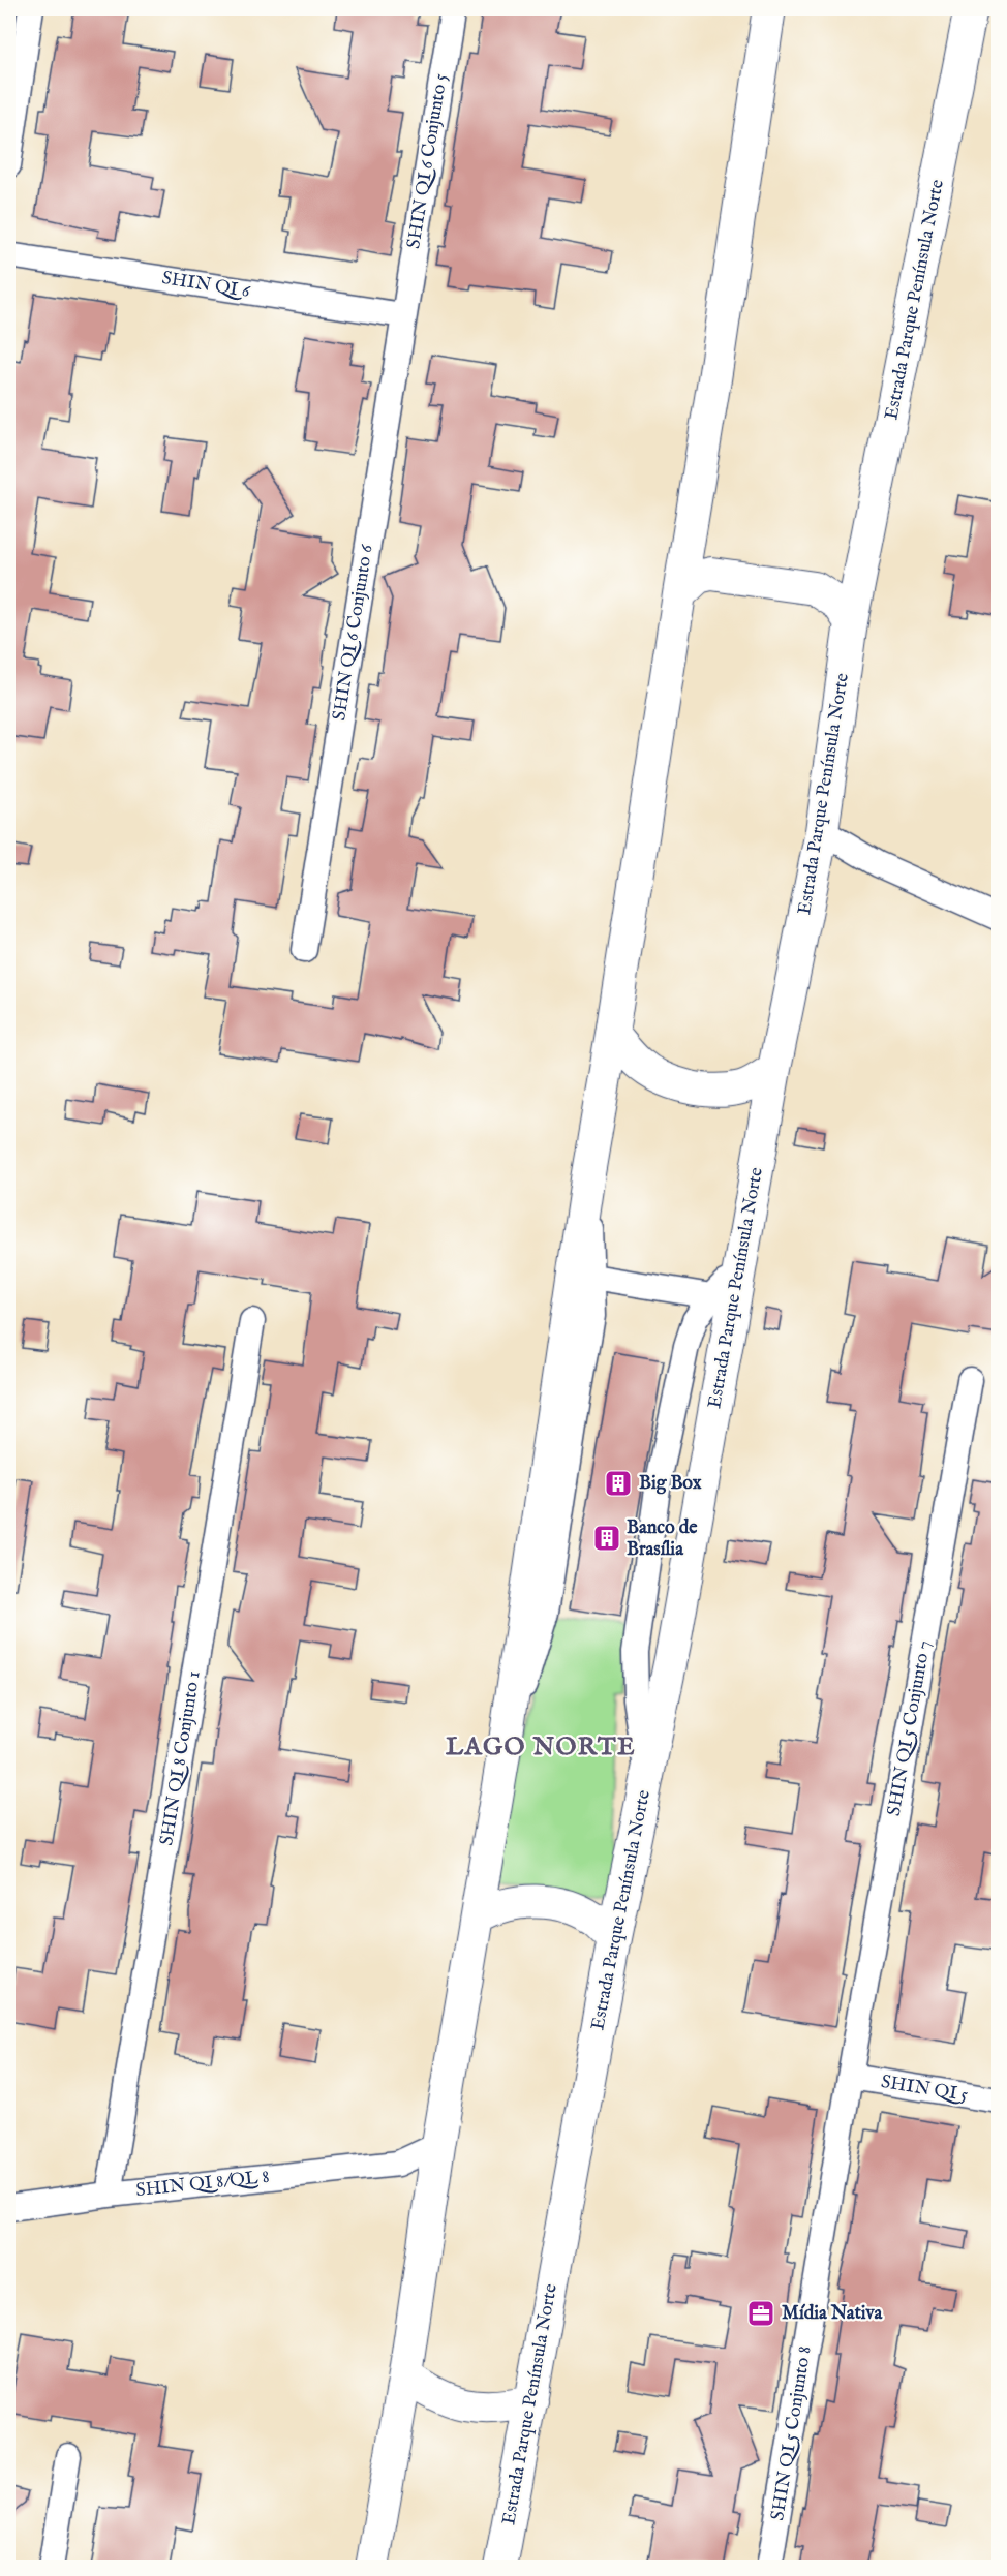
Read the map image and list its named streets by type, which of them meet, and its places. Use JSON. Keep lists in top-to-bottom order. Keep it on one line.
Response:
{"streets":{"main road":["Estrada Parque Península Norte"],"street":["SHIN QI 6 Conjunto 5","SHIN QI 6","SHIN QI 6 Conjunto 6","SHIN QI 5 Conjunto 7","SHIN QI 8 Conjunto 1","SHIN QI 5","SHIN QI 8/QL 8","SHIN QI 5 Conjunto 8"]},"crossings":[["SHIN QI 6 Conjunto 5","SHIN QI 6"],["SHIN QI 6 Conjunto 5","SHIN QI 6 Conjunto 6"],["SHIN QI 6","SHIN QI 6 Conjunto 6"],["SHIN QI 5 Conjunto 7","SHIN QI 5"],["SHIN QI 5 Conjunto 7","SHIN QI 5 Conjunto 8"],["SHIN QI 8 Conjunto 1","SHIN QI 8/QL 8"],["SHIN QI 5","SHIN QI 5 Conjunto 8"]],"districts":["LAGO NORTE"],"places":{"building":["Big Box","Banco de Brasília"],"office":["Mídia Nativa"]}}
